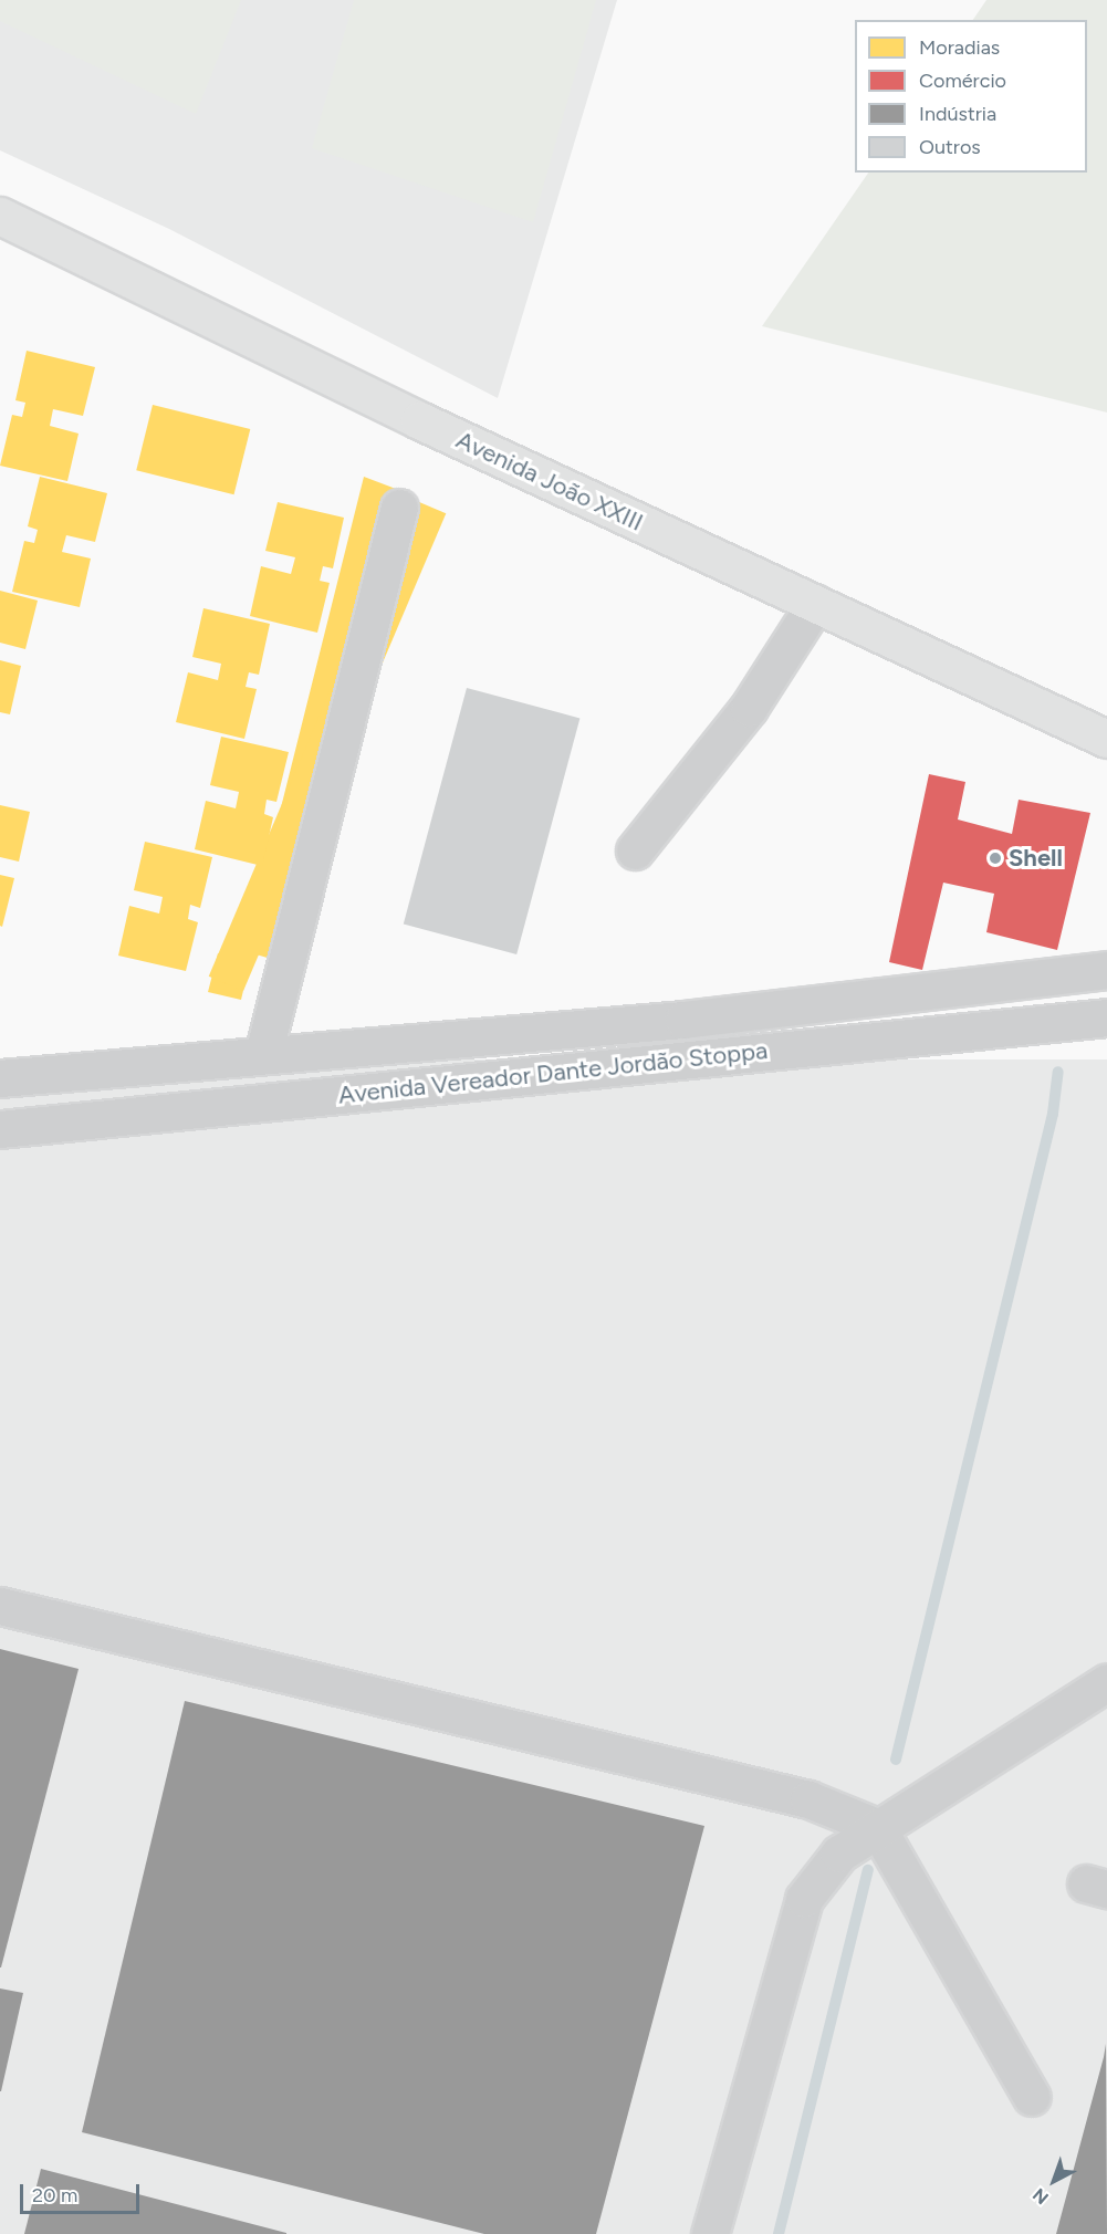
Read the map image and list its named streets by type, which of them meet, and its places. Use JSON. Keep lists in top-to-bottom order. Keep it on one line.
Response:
{"streets":{"main road":["Avenida João XXIII"],"street":["Avenida Vereador Dante Jordão Stoppa"]},"places":["Shell"],"legend":["Moradias","Comércio","Indústria","Outros"],"scale_bar":"20 m","north":"bottom left"}
